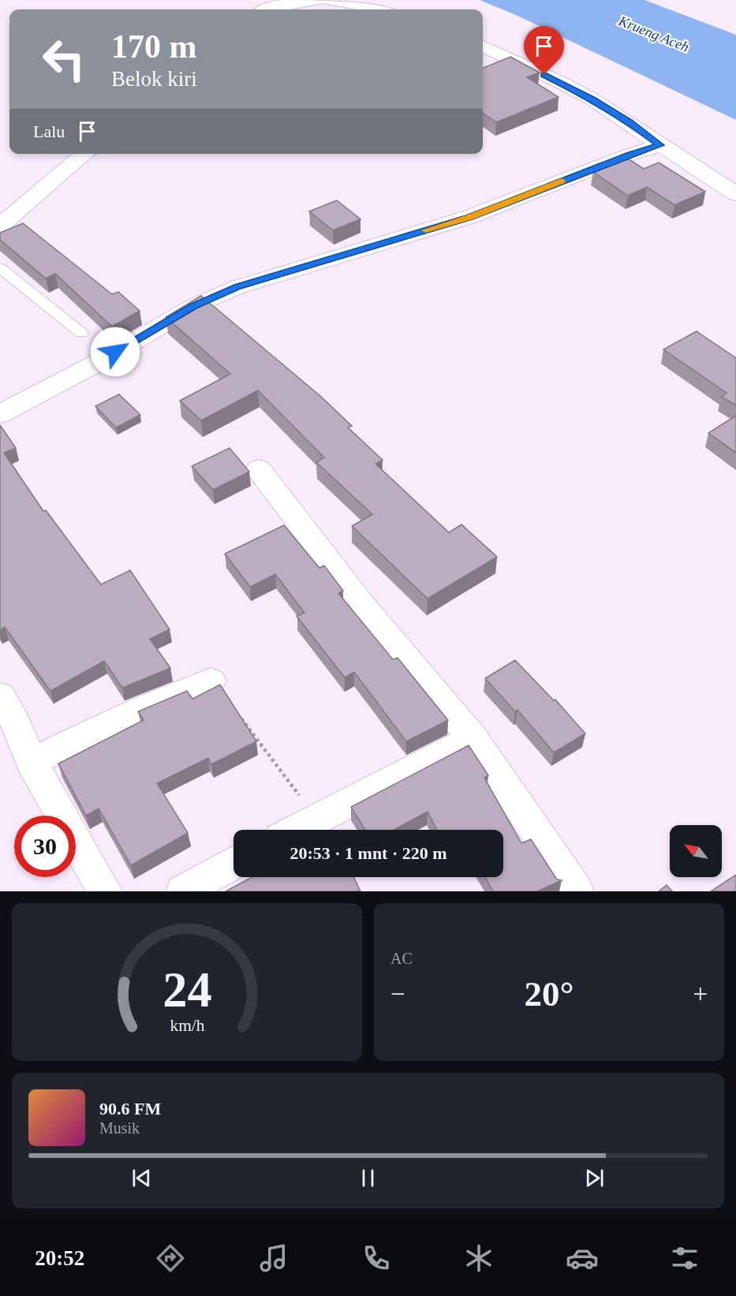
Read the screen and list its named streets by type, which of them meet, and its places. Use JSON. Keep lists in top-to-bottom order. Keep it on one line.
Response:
{"water":["Krueng Aceh"],"north":"top left","page":{"turn":["170 m","Belok kiri"],"then":"Lalu","limit":"30","trip":"20:53 · 1 mnt · 220 m","tile":"AC","heat":["−","20°","+"],"song":["90.6 FM","Musik"],"tabs":"20:52","gauge":["24","km/h"]}}
